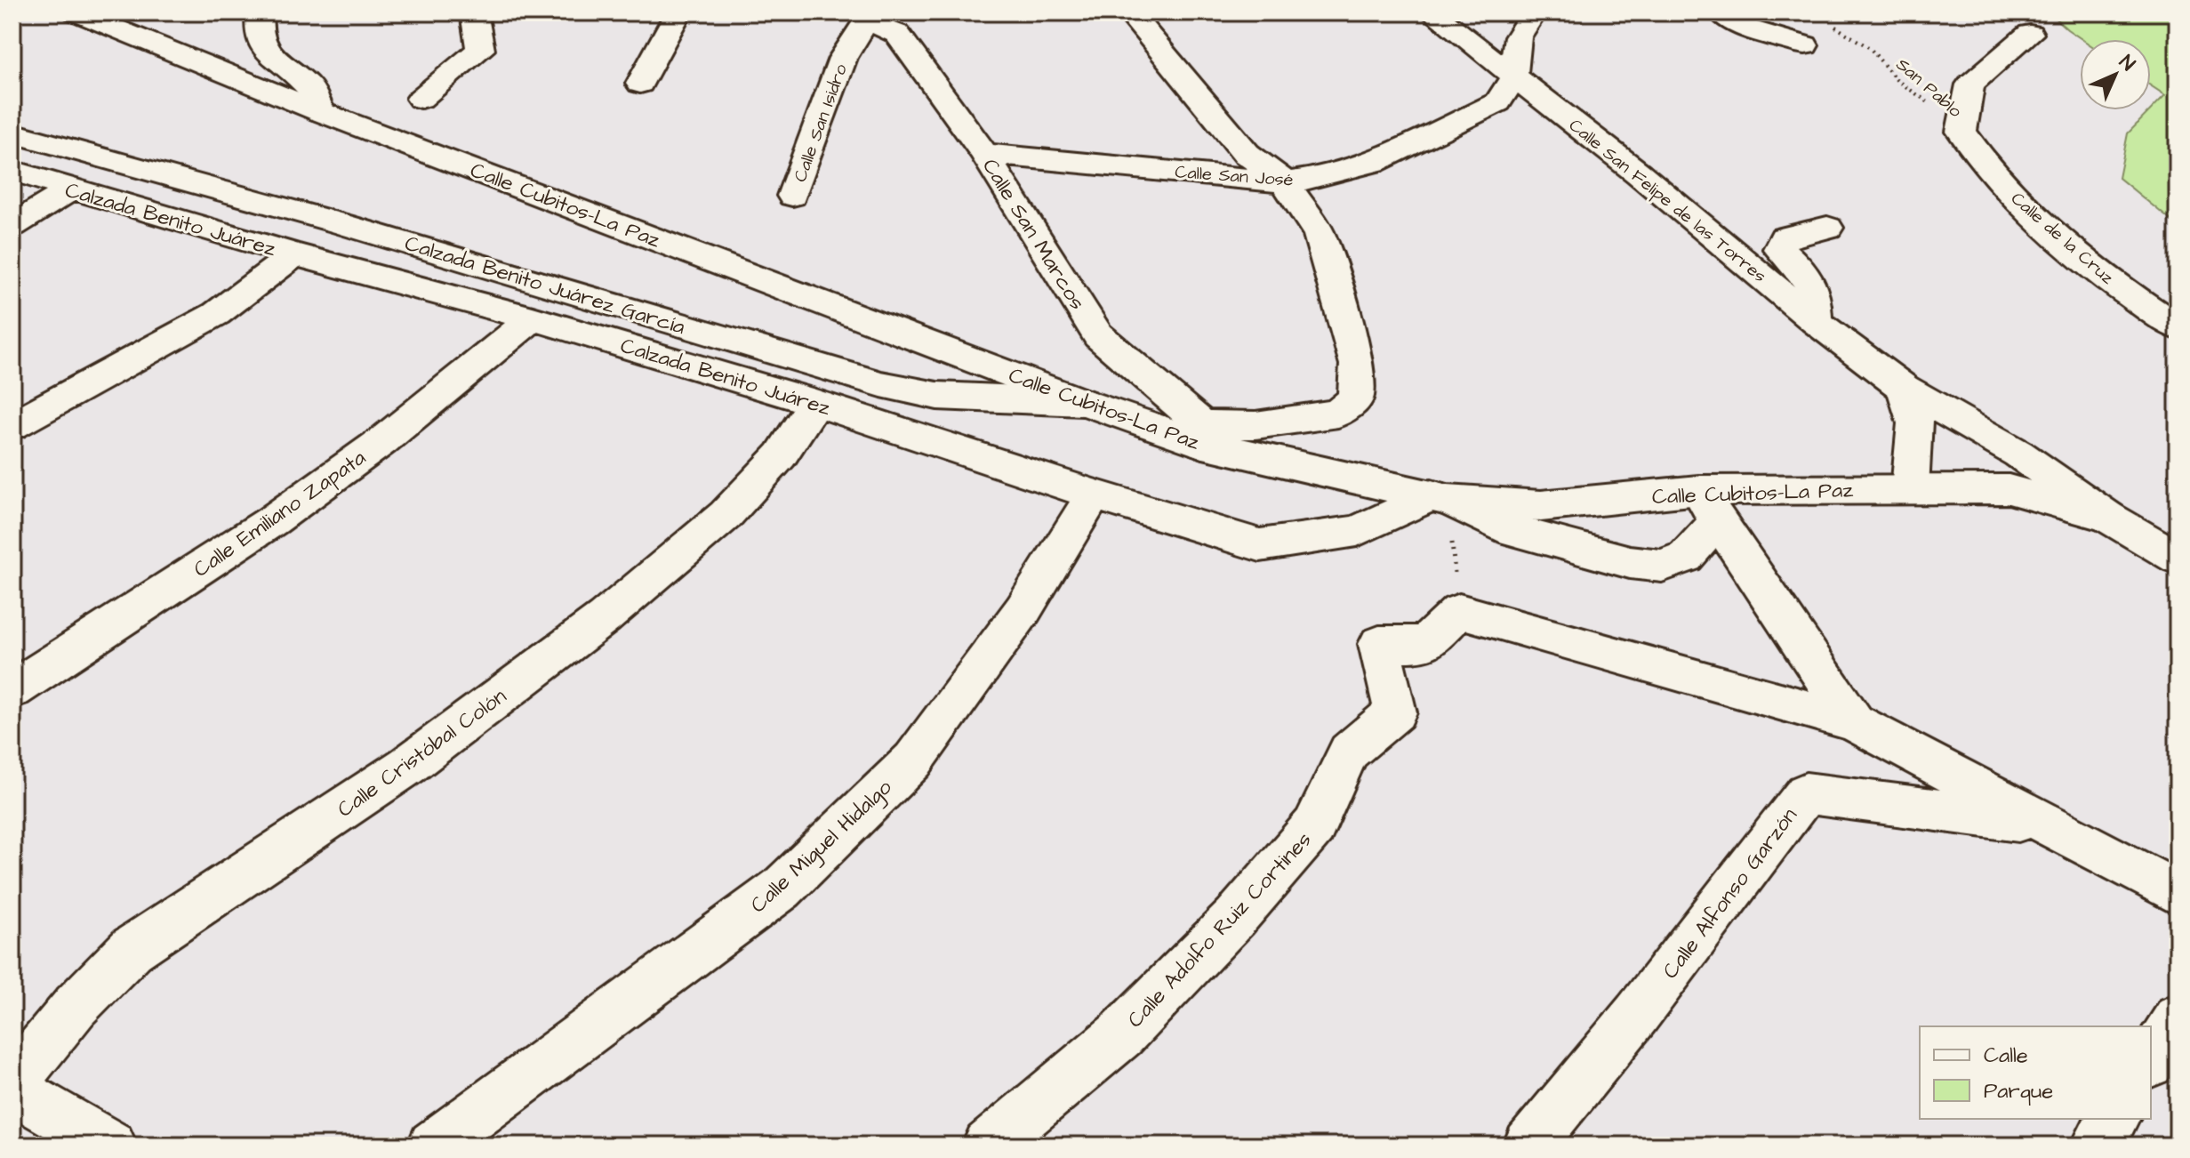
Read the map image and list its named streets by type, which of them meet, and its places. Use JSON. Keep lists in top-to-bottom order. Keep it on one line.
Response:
{"streets":{"street":["Calle San Isidro","Calle San José","Calle San Felipe de las Torres","Calle Cubitos-La Paz","Calzada Benito Juárez","Calle San Marcos","Calle de la Cruz","Calzada Benito Juárez García","Calle Emiliano Zapata","Calle Cristóbal Colón","Calle Miguel Hidalgo","Calle Alfonso Garzón","Calle Adolfo Ruiz Cortines"],"path":["San Pablo"]},"crossings":[["San Pablo","Calle de la Cruz"],["Calle San Isidro","Calle San Marcos"],["Calle San José","Calle San Felipe de las Torres"],["Calle San José","Calle San Marcos"],["Calle San Felipe de las Torres","Calle Cubitos-La Paz"],["Calle Cubitos-La Paz","Calzada Benito Juárez"],["Calle Cubitos-La Paz","Calle San Marcos"],["Calle Cubitos-La Paz","Calzada Benito Juárez García"],["Calzada Benito Juárez","Calle Emiliano Zapata"],["Calzada Benito Juárez","Calle Cristóbal Colón"],["Calzada Benito Juárez","Calle Miguel Hidalgo"]],"legend":["Calle","Parque"],"north":"top right"}
